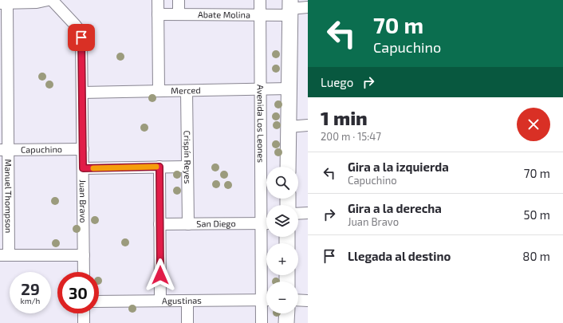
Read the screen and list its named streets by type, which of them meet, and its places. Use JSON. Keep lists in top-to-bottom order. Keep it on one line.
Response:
{"streets":{"street":["Abate Molina","Merced","Avenida Los Leones","Capuchino","Crispín Reyes","Manuel Thompson","Juan Bravo","San Diego","Agustinas"]},"crossings":[["Abate Molina","Avenida Los Leones"],["Merced","Avenida Los Leones"],["Merced","Crispín Reyes"],["Merced","Juan Bravo"],["Avenida Los Leones","San Diego"],["Capuchino","Manuel Thompson"],["Capuchino","Juan Bravo"],["Crispín Reyes","San Diego"]],"page":{"turn":["70 m","Capuchino"],"then":"Luego","heading":["1 min","200 m · 15:47"],"list":[{"name":"Gira a la izquierda","note":"Capuchino","value":"70 m"},{"name":"Gira a la derecha","note":"Juan Bravo","value":"50 m"},{"name":"Llegada al destino","value":"80 m"}],"map_buttons":["+","−"],"speed":"29 km/h","limit":"30"}}
